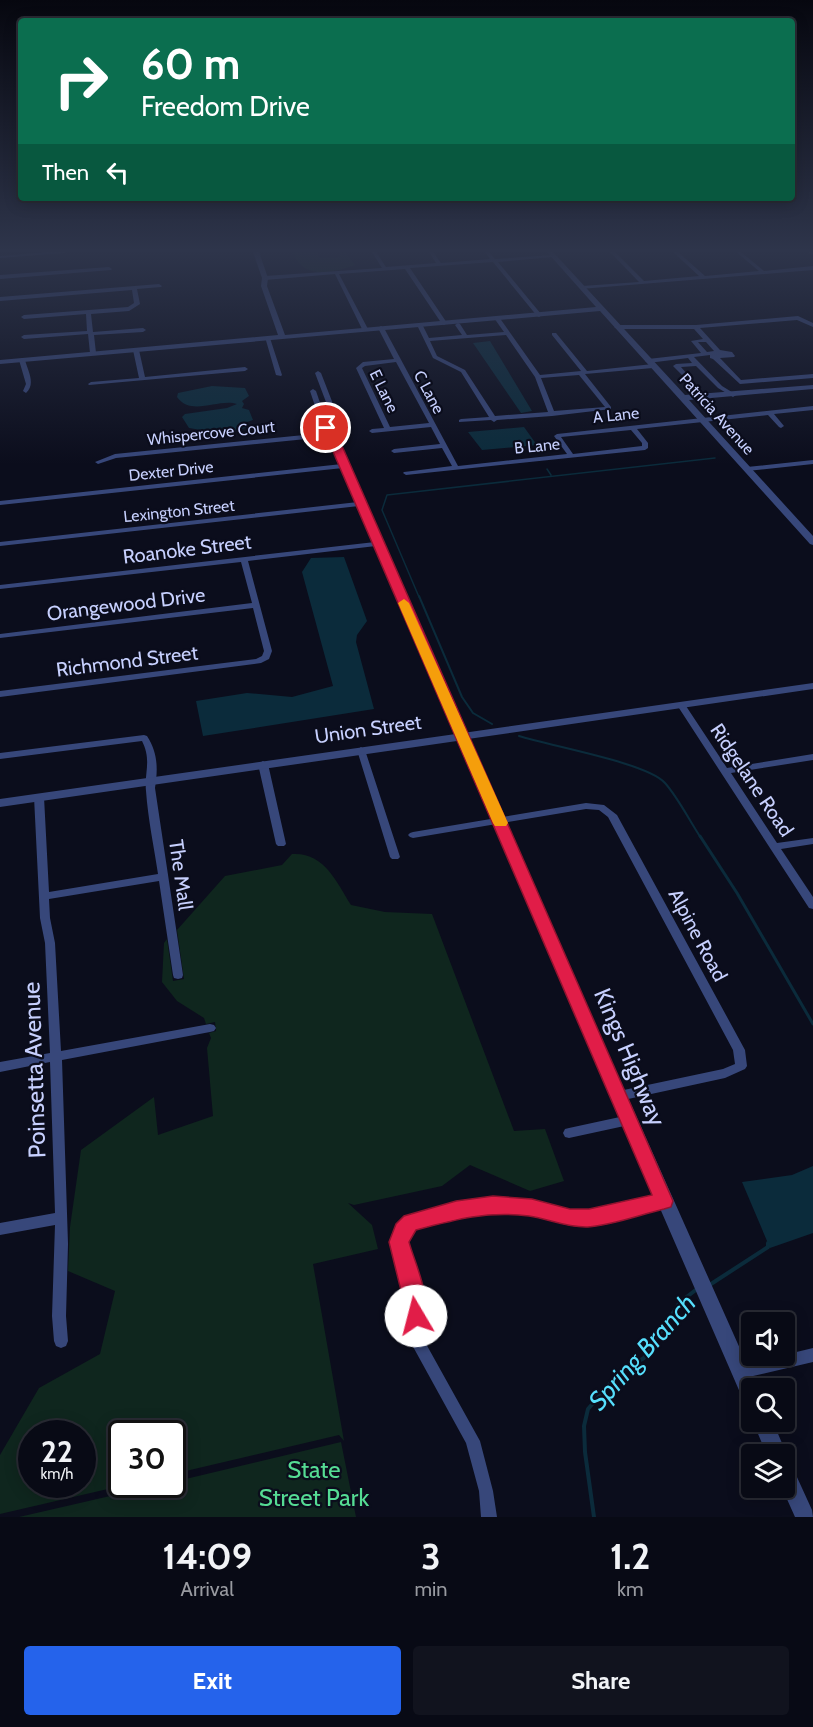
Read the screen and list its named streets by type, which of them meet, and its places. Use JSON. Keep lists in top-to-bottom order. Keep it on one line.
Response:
{"streets":{"street":["E Lane","C Lane","Patricia Avenue","A Lane","Whispercove Court","B Lane","Dexter Drive","Lexington Street","Roanoke Street","Orangewood Drive","Richmond Street","Union Street","Ridgelane Road","The Mall","Alpine Road","Kings Highway","Poinsetta Avenue"]},"crossings":[["E Lane","C Lane"],["C Lane","B Lane"],["Patricia Avenue","A Lane"],["A Lane","B Lane"],["Orangewood Drive","Richmond Street"],["Union Street","Ridgelane Road"],["Union Street","The Mall"],["Union Street","Kings Highway"],["Union Street","Poinsetta Avenue"],["Alpine Road","Kings Highway"]],"water":["Spring Branch"],"parks":["State Street Park"],"page":{"turn":["60 m","Freedom Drive"],"then":"Then","speed":"22 km/h","limit":"30","eta":["14:09","Arrival","3","min","1.2","km"],"buttons":["Exit","Share"]}}
